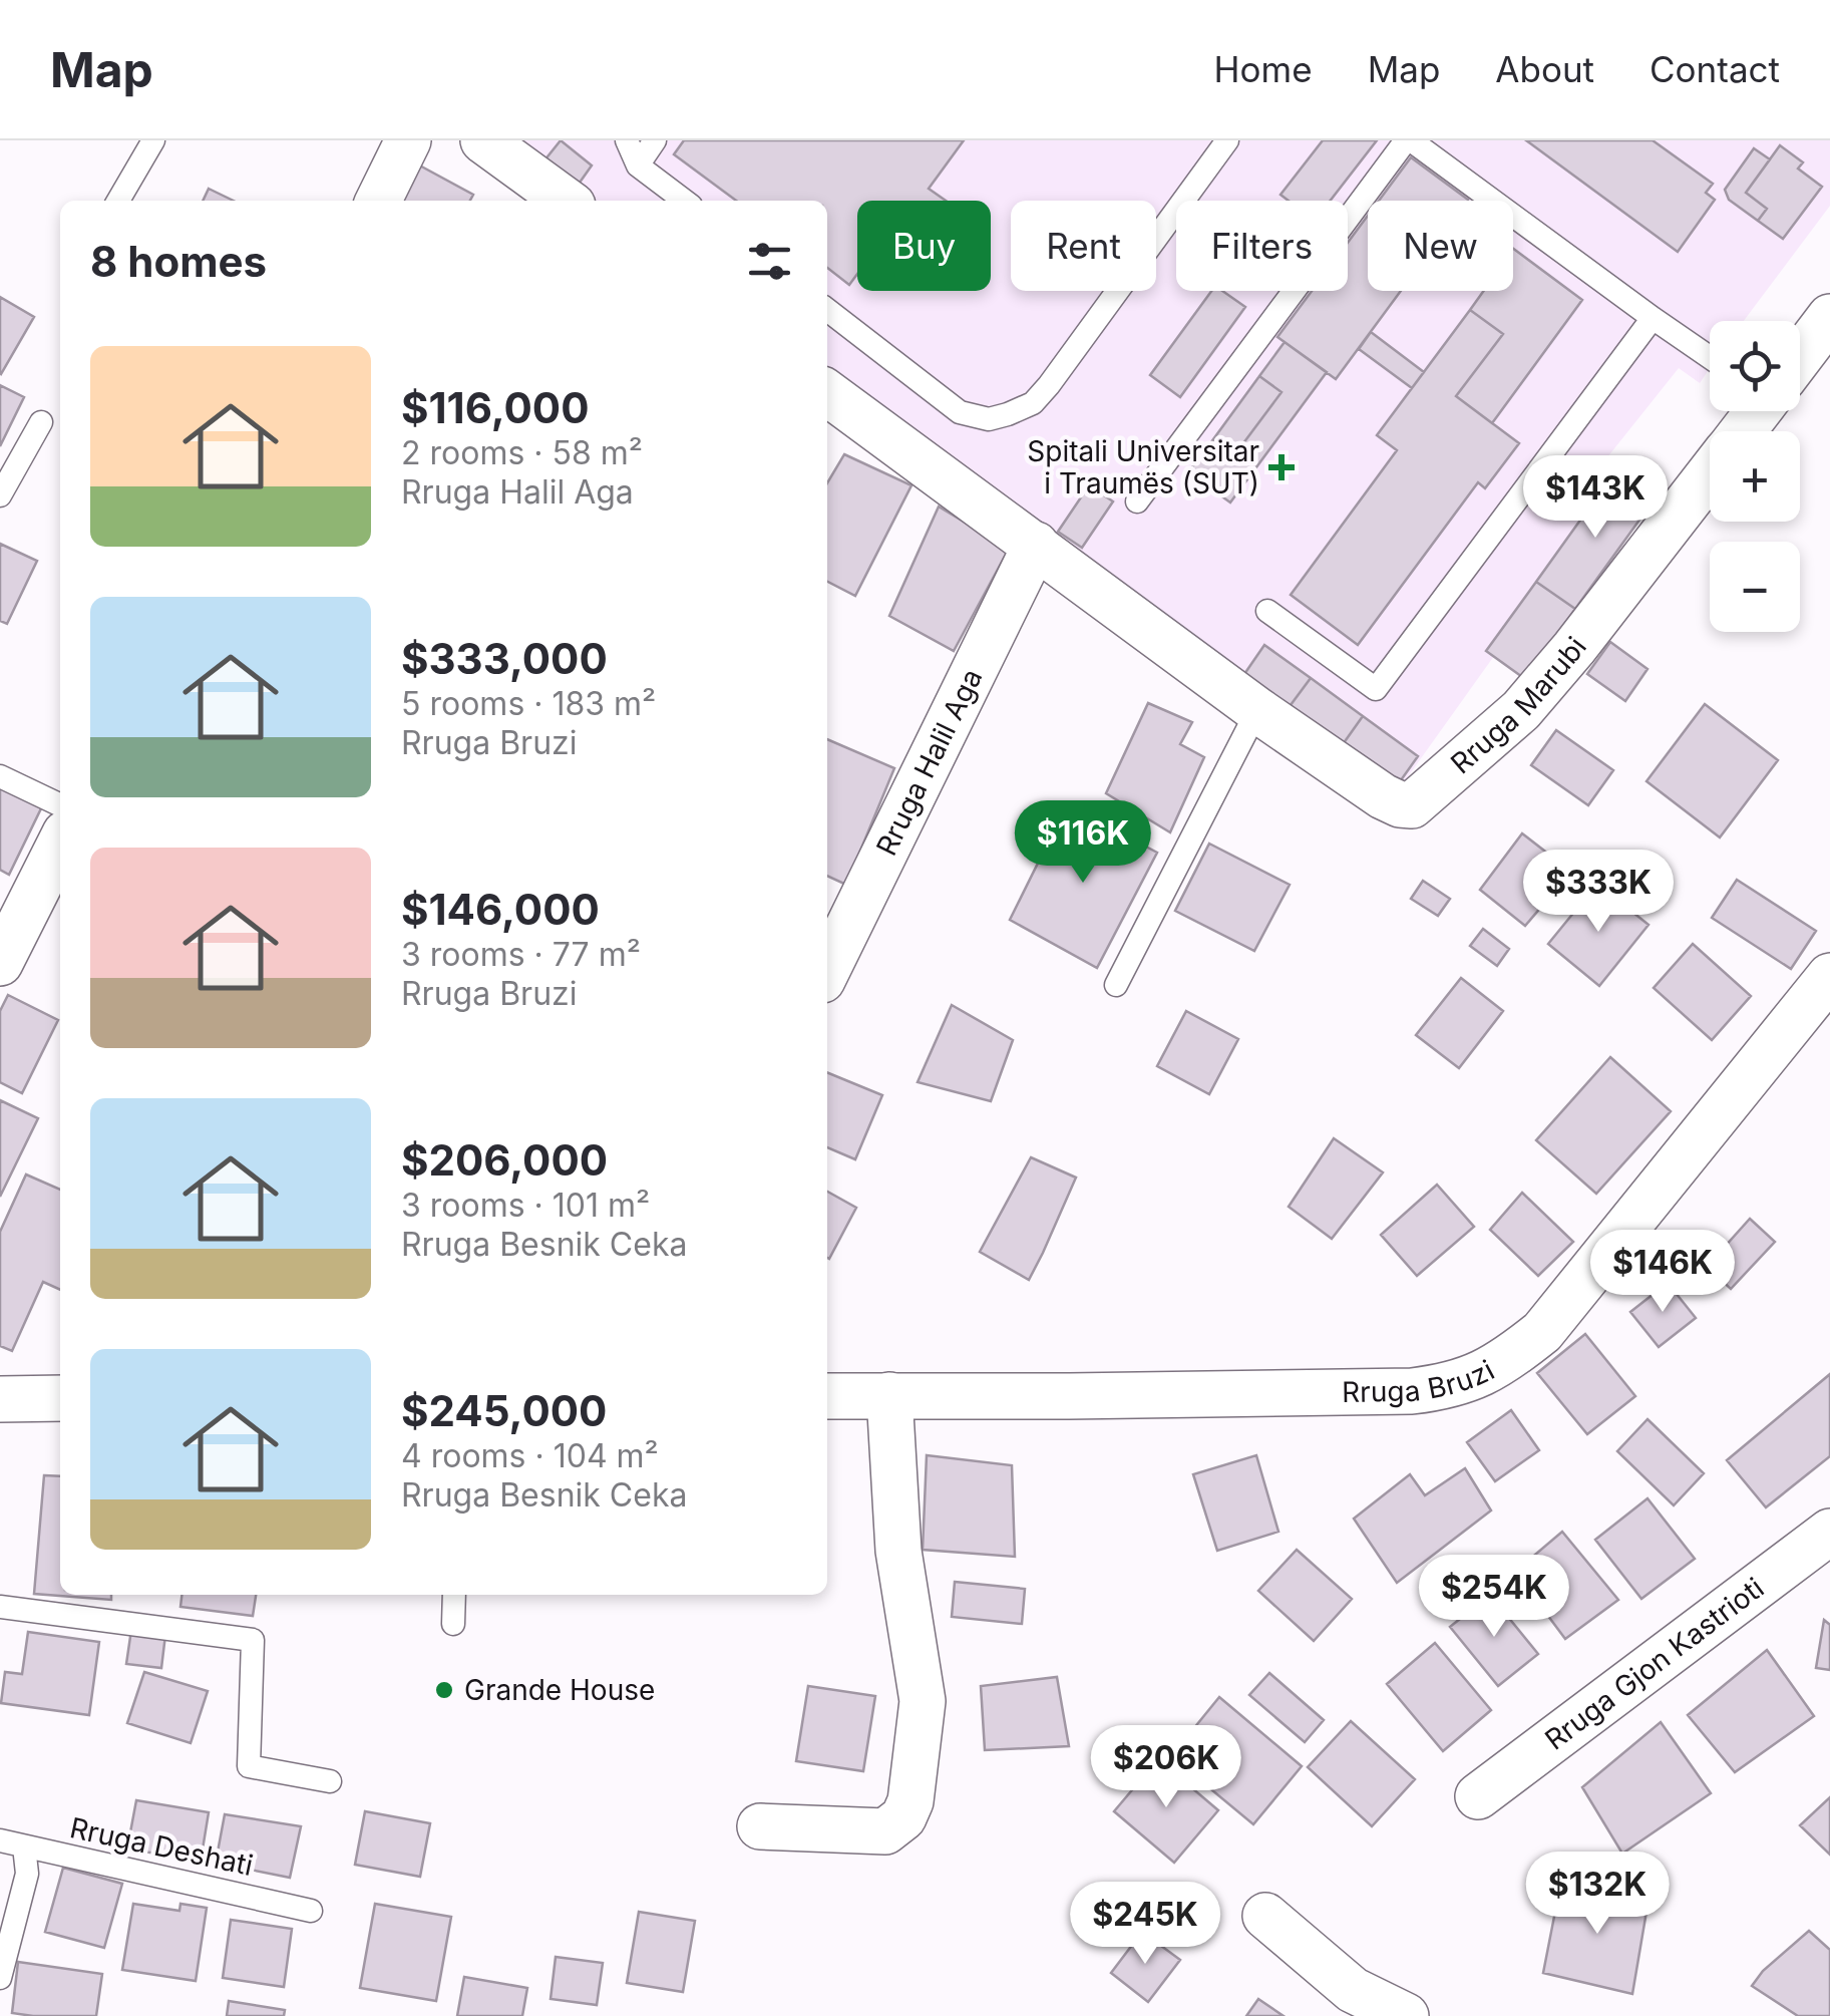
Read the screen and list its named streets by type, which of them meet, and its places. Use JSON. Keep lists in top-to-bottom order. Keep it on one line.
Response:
{"streets":{"street":["Rruga Marubi","Rruga Halil Aga","Rruga Bruzi","Rruga Gjon Kastrioti"],"lane":["Rruga Deshati"]},"crossings":[["Rruga Marubi","Rruga Halil Aga"]],"places":{"health":["Spitali Universitar i Traumës (SUT)"],"other":["Grande House"]},"page":{"header":"Map","nav":["Home","Map","About","Contact"],"chip":["Buy","Rent","Filters","New"],"heading":"8 homes","map_buttons":["+","−"],"list":[{"name":"$116,000","note":"2 rooms · 58 m² · Rruga Halil Aga"},{"name":"$333,000","note":"5 rooms · 183 m² · Rruga Bruzi"},{"name":"$146,000","note":"3 rooms · 77 m² · Rruga Bruzi"},{"name":"$206,000","note":"3 rooms · 101 m² · Rruga Besnik Ceka"},{"name":"$245,000","note":"4 rooms · 104 m² · Rruga Besnik Ceka"}],"price":["$143K","$116K","$333K","$146K","$254K","$206K","$132K","$245K"]}}
